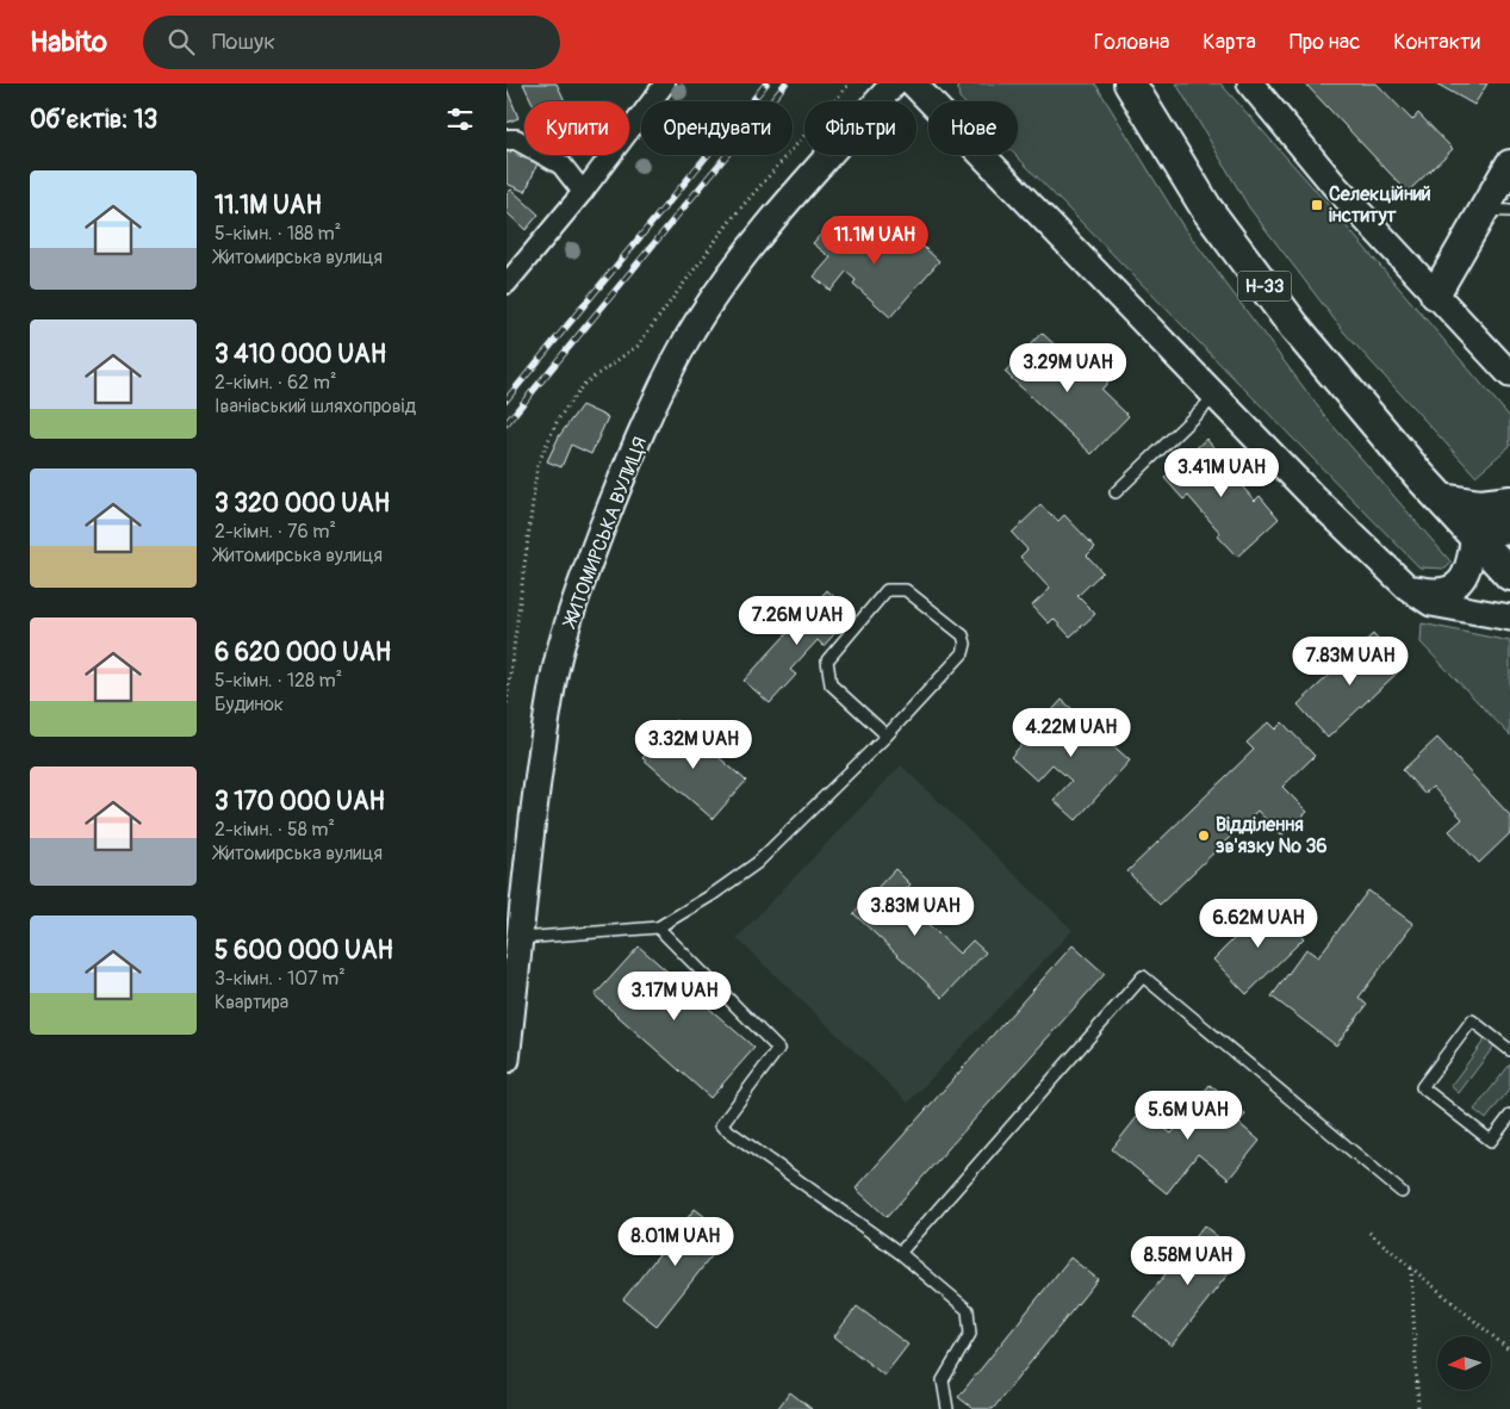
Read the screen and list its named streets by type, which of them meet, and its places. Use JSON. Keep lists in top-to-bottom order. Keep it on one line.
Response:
{"streets":{"main road":["Н-33"],"street":["ЖИТОМИРСЬКА ВУЛИЦЯ"]},"places":{"transit":["Селекційний інститут"],"other":["Відділення зв'язку № 36"]},"north":"left","page":{"header":"Habito","search":"Пошук","nav":["Головна","Карта","Про нас","Контакти"],"heading":"Об’єктів: 13","chip":["Купити","Орендувати","Фільтри","Нове"],"list":[{"name":"11.1M UAH","note":"5-кімн. · 188 m² · Житомирська вулиця"},{"name":"3 410 000 UAH","note":"2-кімн. · 62 m² · Іванівський шляхопровід"},{"name":"3 320 000 UAH","note":"2-кімн. · 76 m² · Житомирська вулиця"},{"name":"6 620 000 UAH","note":"5-кімн. · 128 m² · Будинок"},{"name":"3 170 000 UAH","note":"2-кімн. · 58 m² · Житомирська вулиця"},{"name":"5 600 000 UAH","note":"3-кімн. · 107 m² · Квартира"}],"price":["11.1M UAH","3.29M UAH","3.41M UAH","7.26M UAH","7.83M UAH","4.22M UAH","3.32M UAH","3.83M UAH","6.62M UAH","3.17M UAH","5.6M UAH","8.01M UAH","8.58M UAH"]}}
